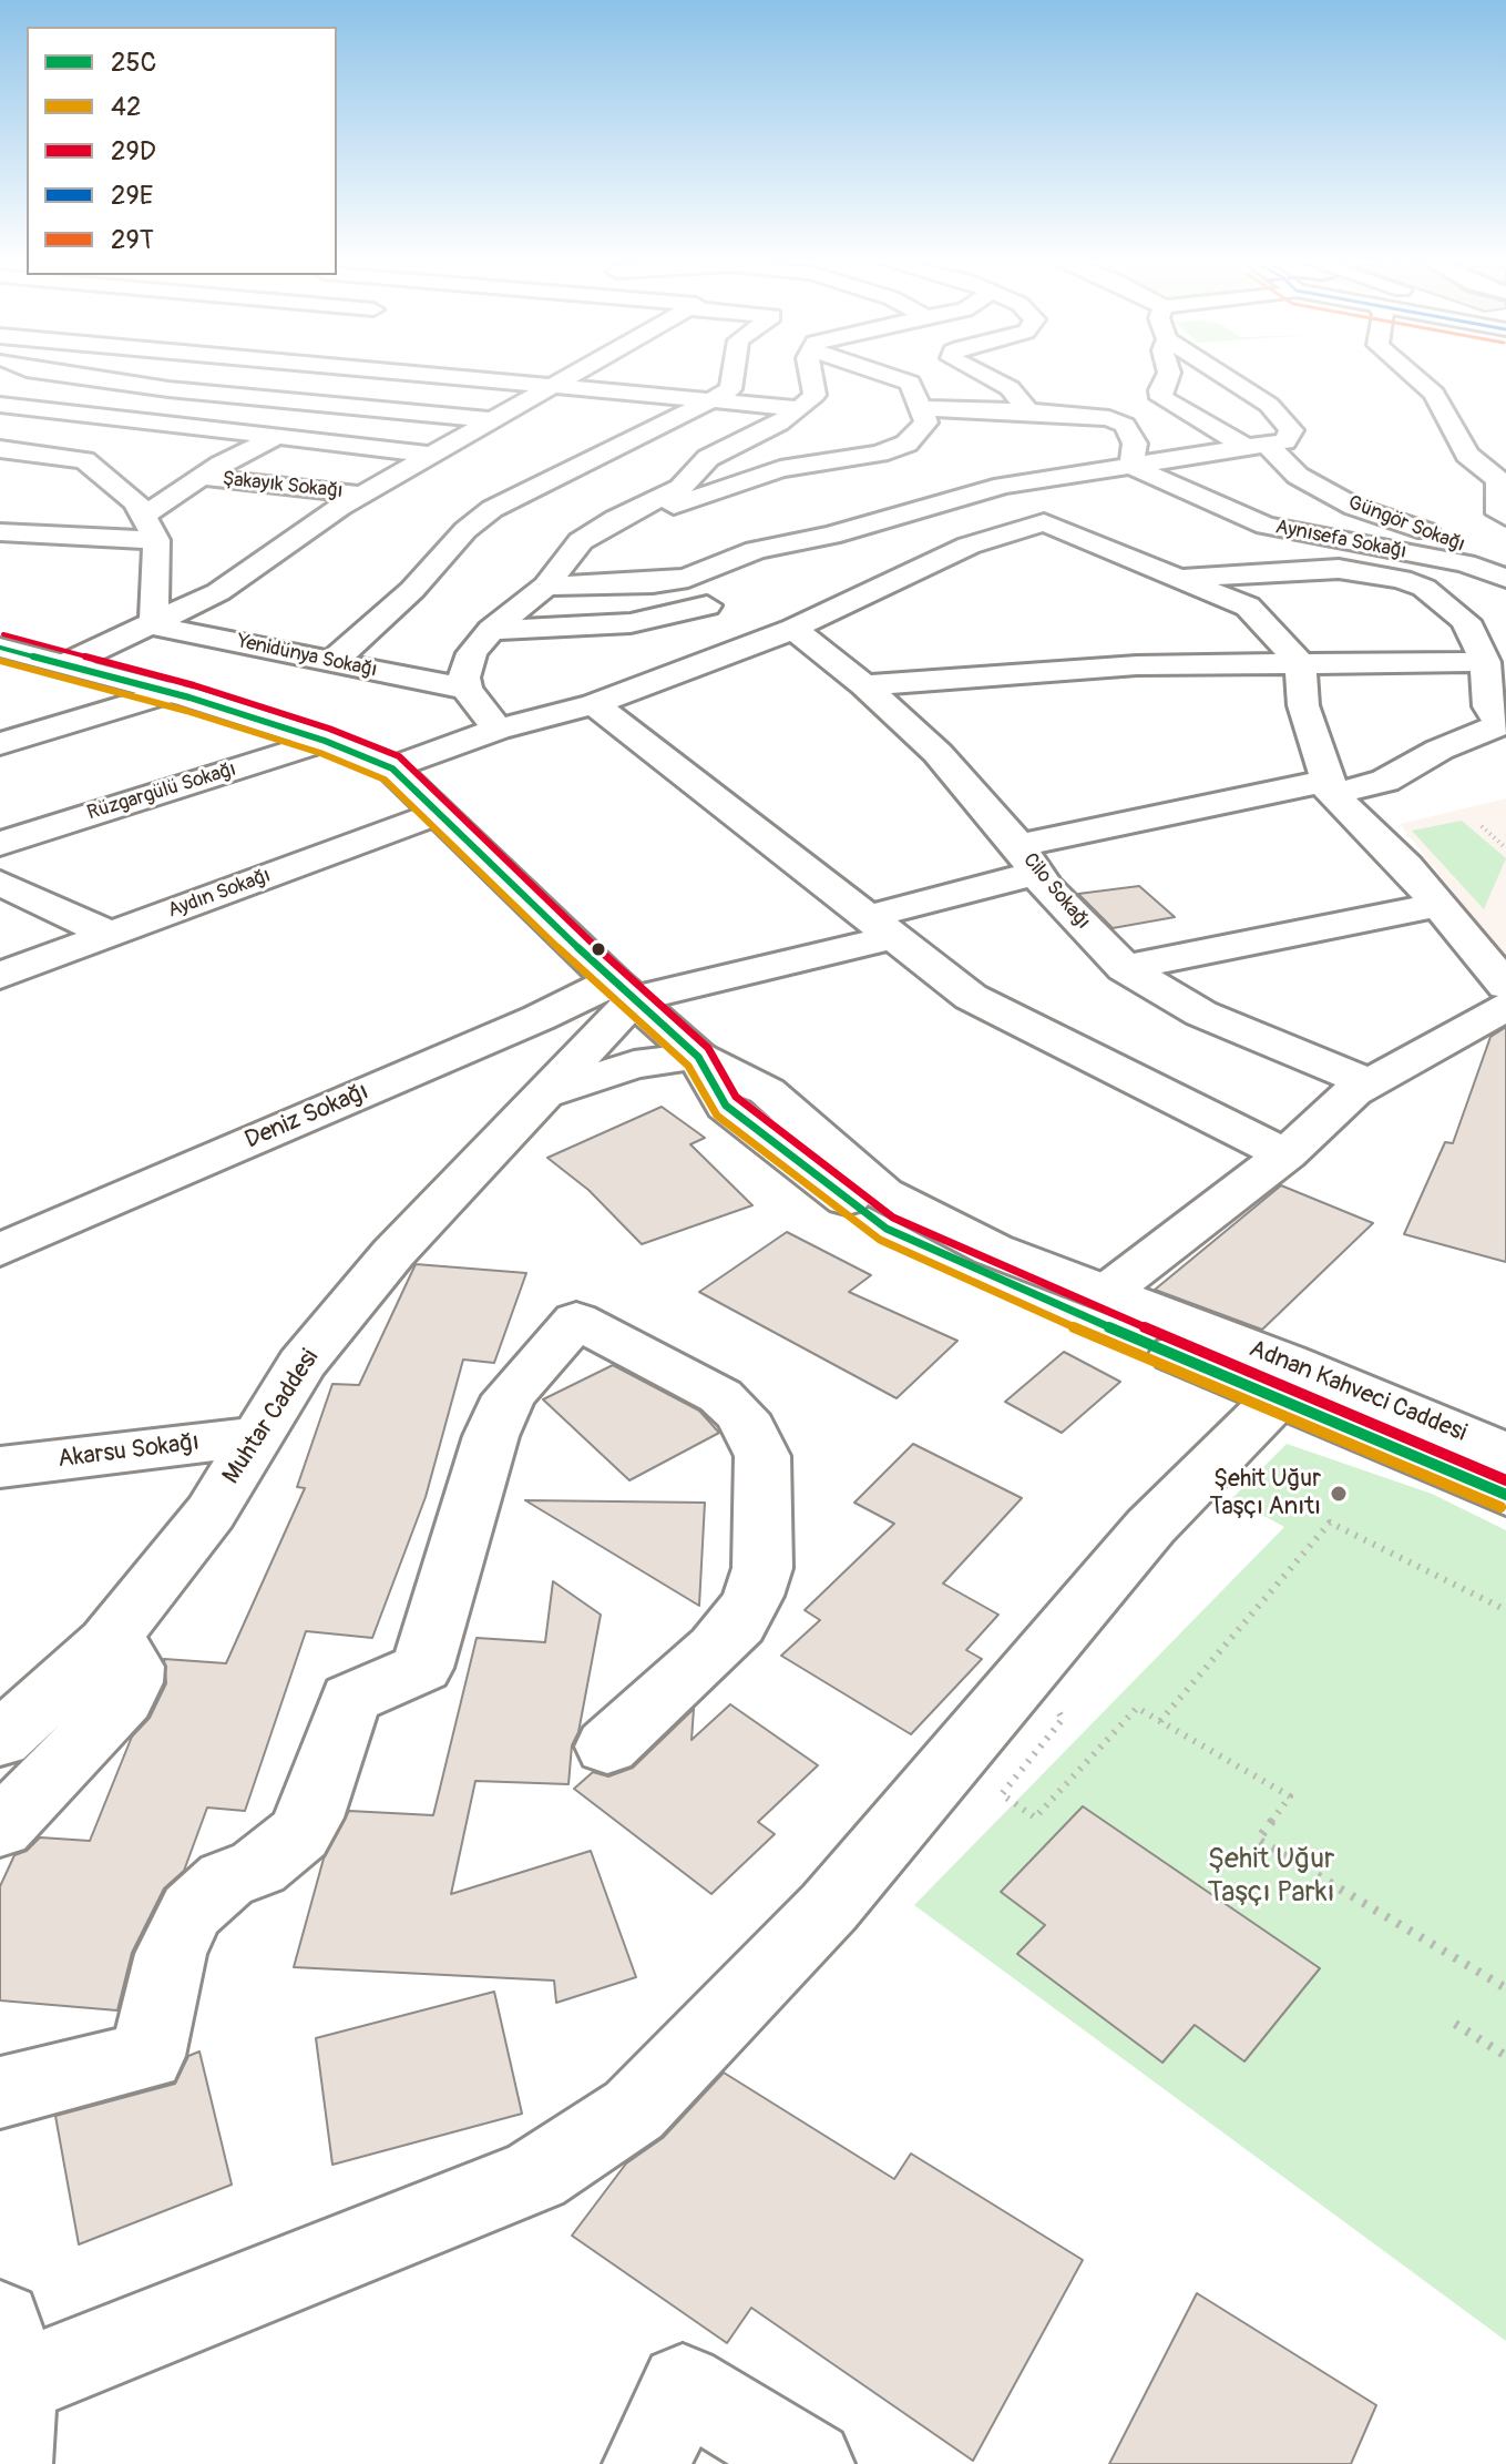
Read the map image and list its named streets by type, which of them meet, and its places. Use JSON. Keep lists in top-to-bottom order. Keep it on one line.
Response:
{"streets":{"street":["Şakayık Sokağı","Güngör Sokağı","Aynısefa Sokağı","Yenidünya Sokağı","Rüzgargülü Sokağı","Cilo Sokağı","Aydın Sokağı","Deniz Sokağı","Adnan Kahveci Caddesi","Muhtar Caddesi","Akarsu Sokağı"]},"crossings":[["Rüzgargülü Sokağı","Adnan Kahveci Caddesi"],["Cilo Sokağı","Deniz Sokağı"],["Aydın Sokağı","Adnan Kahveci Caddesi"],["Deniz Sokağı","Adnan Kahveci Caddesi"],["Deniz Sokağı","Muhtar Caddesi"],["Adnan Kahveci Caddesi","Muhtar Caddesi"],["Muhtar Caddesi","Akarsu Sokağı"]],"parks":["Şehit Uğur Taşçı Parkı"],"places":["Şehit Uğur Taşçı Anıtı"],"lines":["transit line 29D","transit line 25C","transit line 42"],"legend":["25C","42","29D","29E","29T"]}
